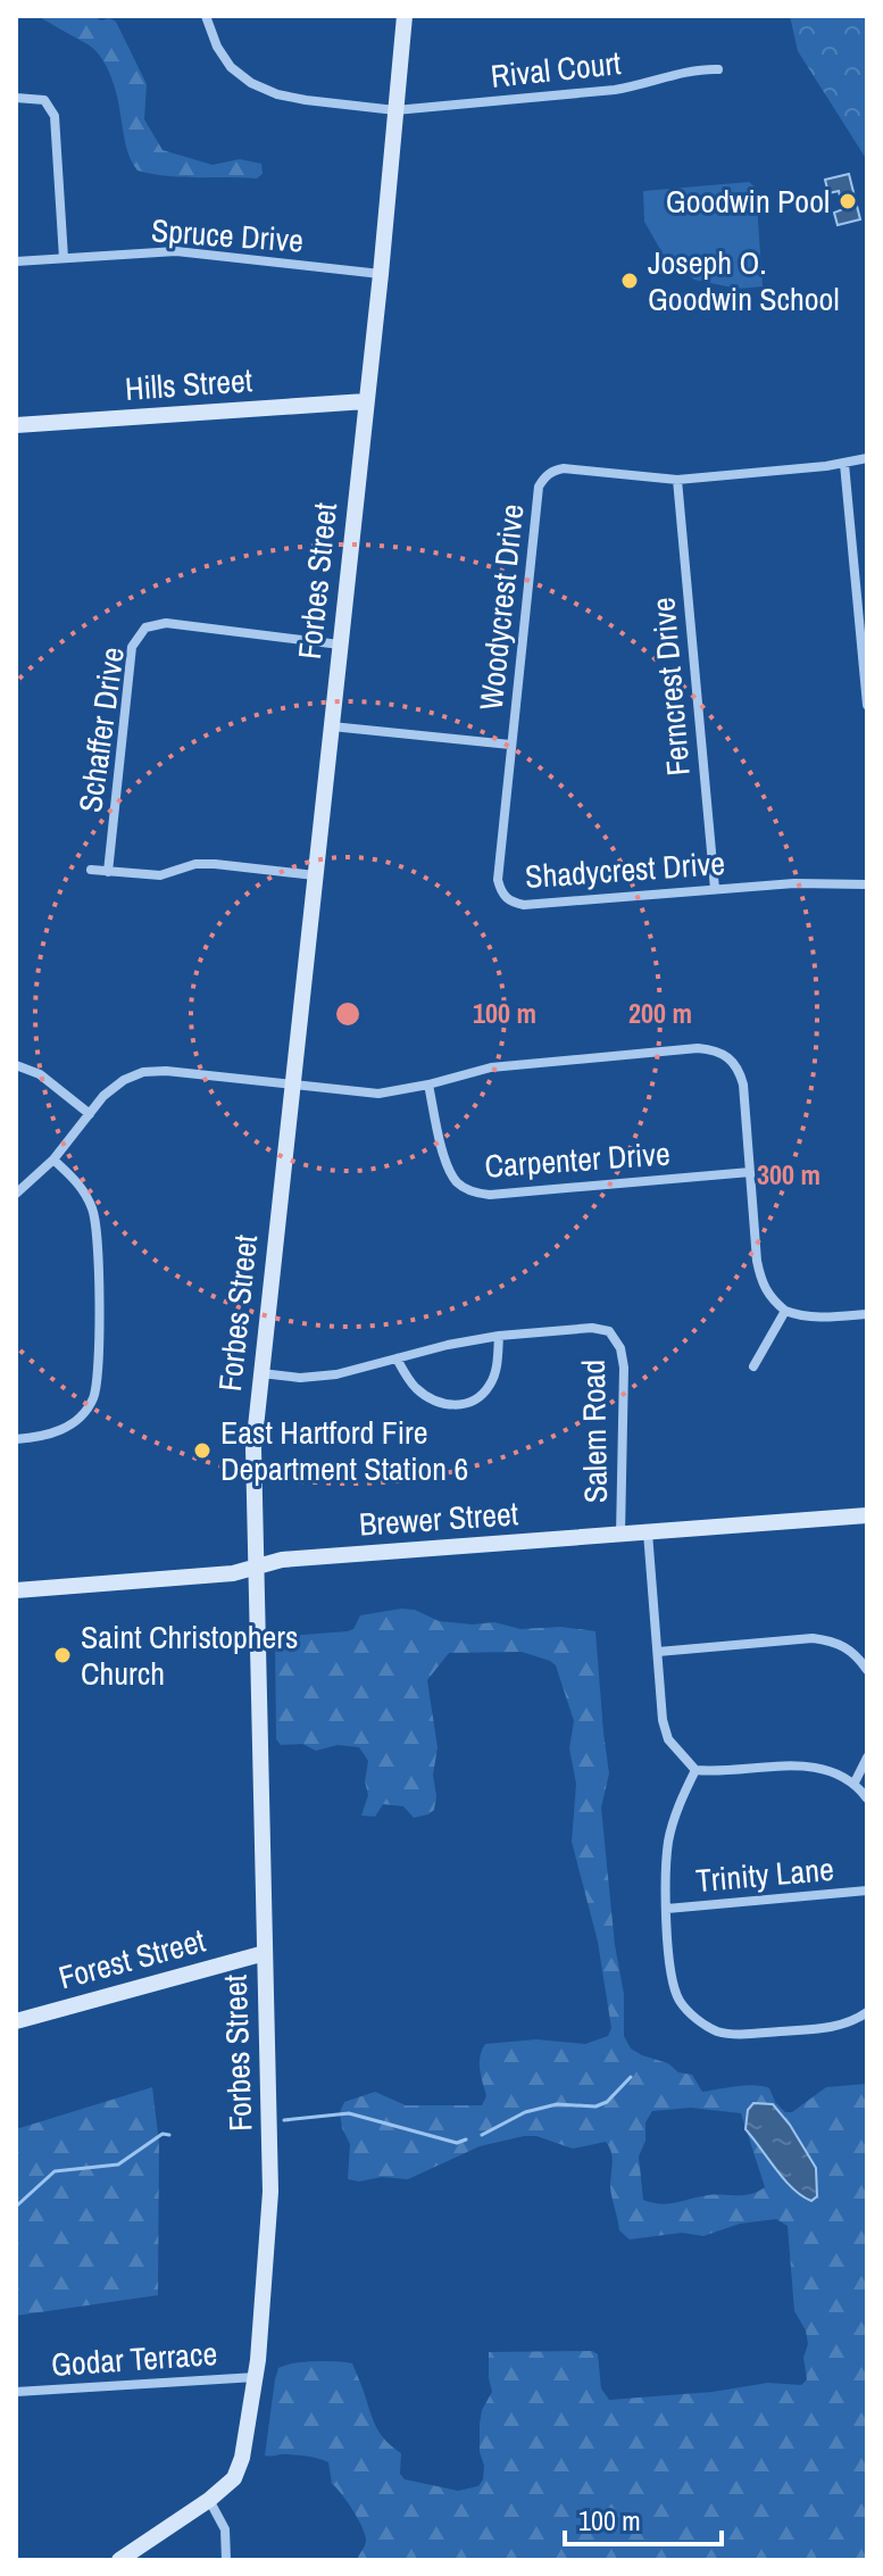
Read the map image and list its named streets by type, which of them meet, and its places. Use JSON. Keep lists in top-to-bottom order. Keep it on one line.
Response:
{"streets":{"main road":["Hills Street","Forbes Street","Brewer Street","Forest Street"],"street":["Rival Court","Spruce Drive","Woodycrest Drive","Ferncrest Drive","Schaffer Drive","Shadycrest Drive","Carpenter Drive","Salem Road","Trinity Lane","Godar Terrace"]},"crossings":[["Rival Court","Forbes Street"],["Spruce Drive","Forbes Street"],["Hills Street","Forbes Street"],["Forbes Street","Schaffer Drive"],["Forbes Street","Salem Road"],["Forbes Street","Brewer Street"],["Forbes Street","Forest Street"],["Forbes Street","Godar Terrace"],["Woodycrest Drive","Ferncrest Drive"],["Woodycrest Drive","Shadycrest Drive"],["Ferncrest Drive","Shadycrest Drive"],["Salem Road","Brewer Street"]],"places":["Goodwin Pool","Joseph O. Goodwin School","East Hartford Fire Department Station 6","Saint Christophers Church"],"scale_bar":"100 m","rings":["100 m","200 m","300 m"]}
